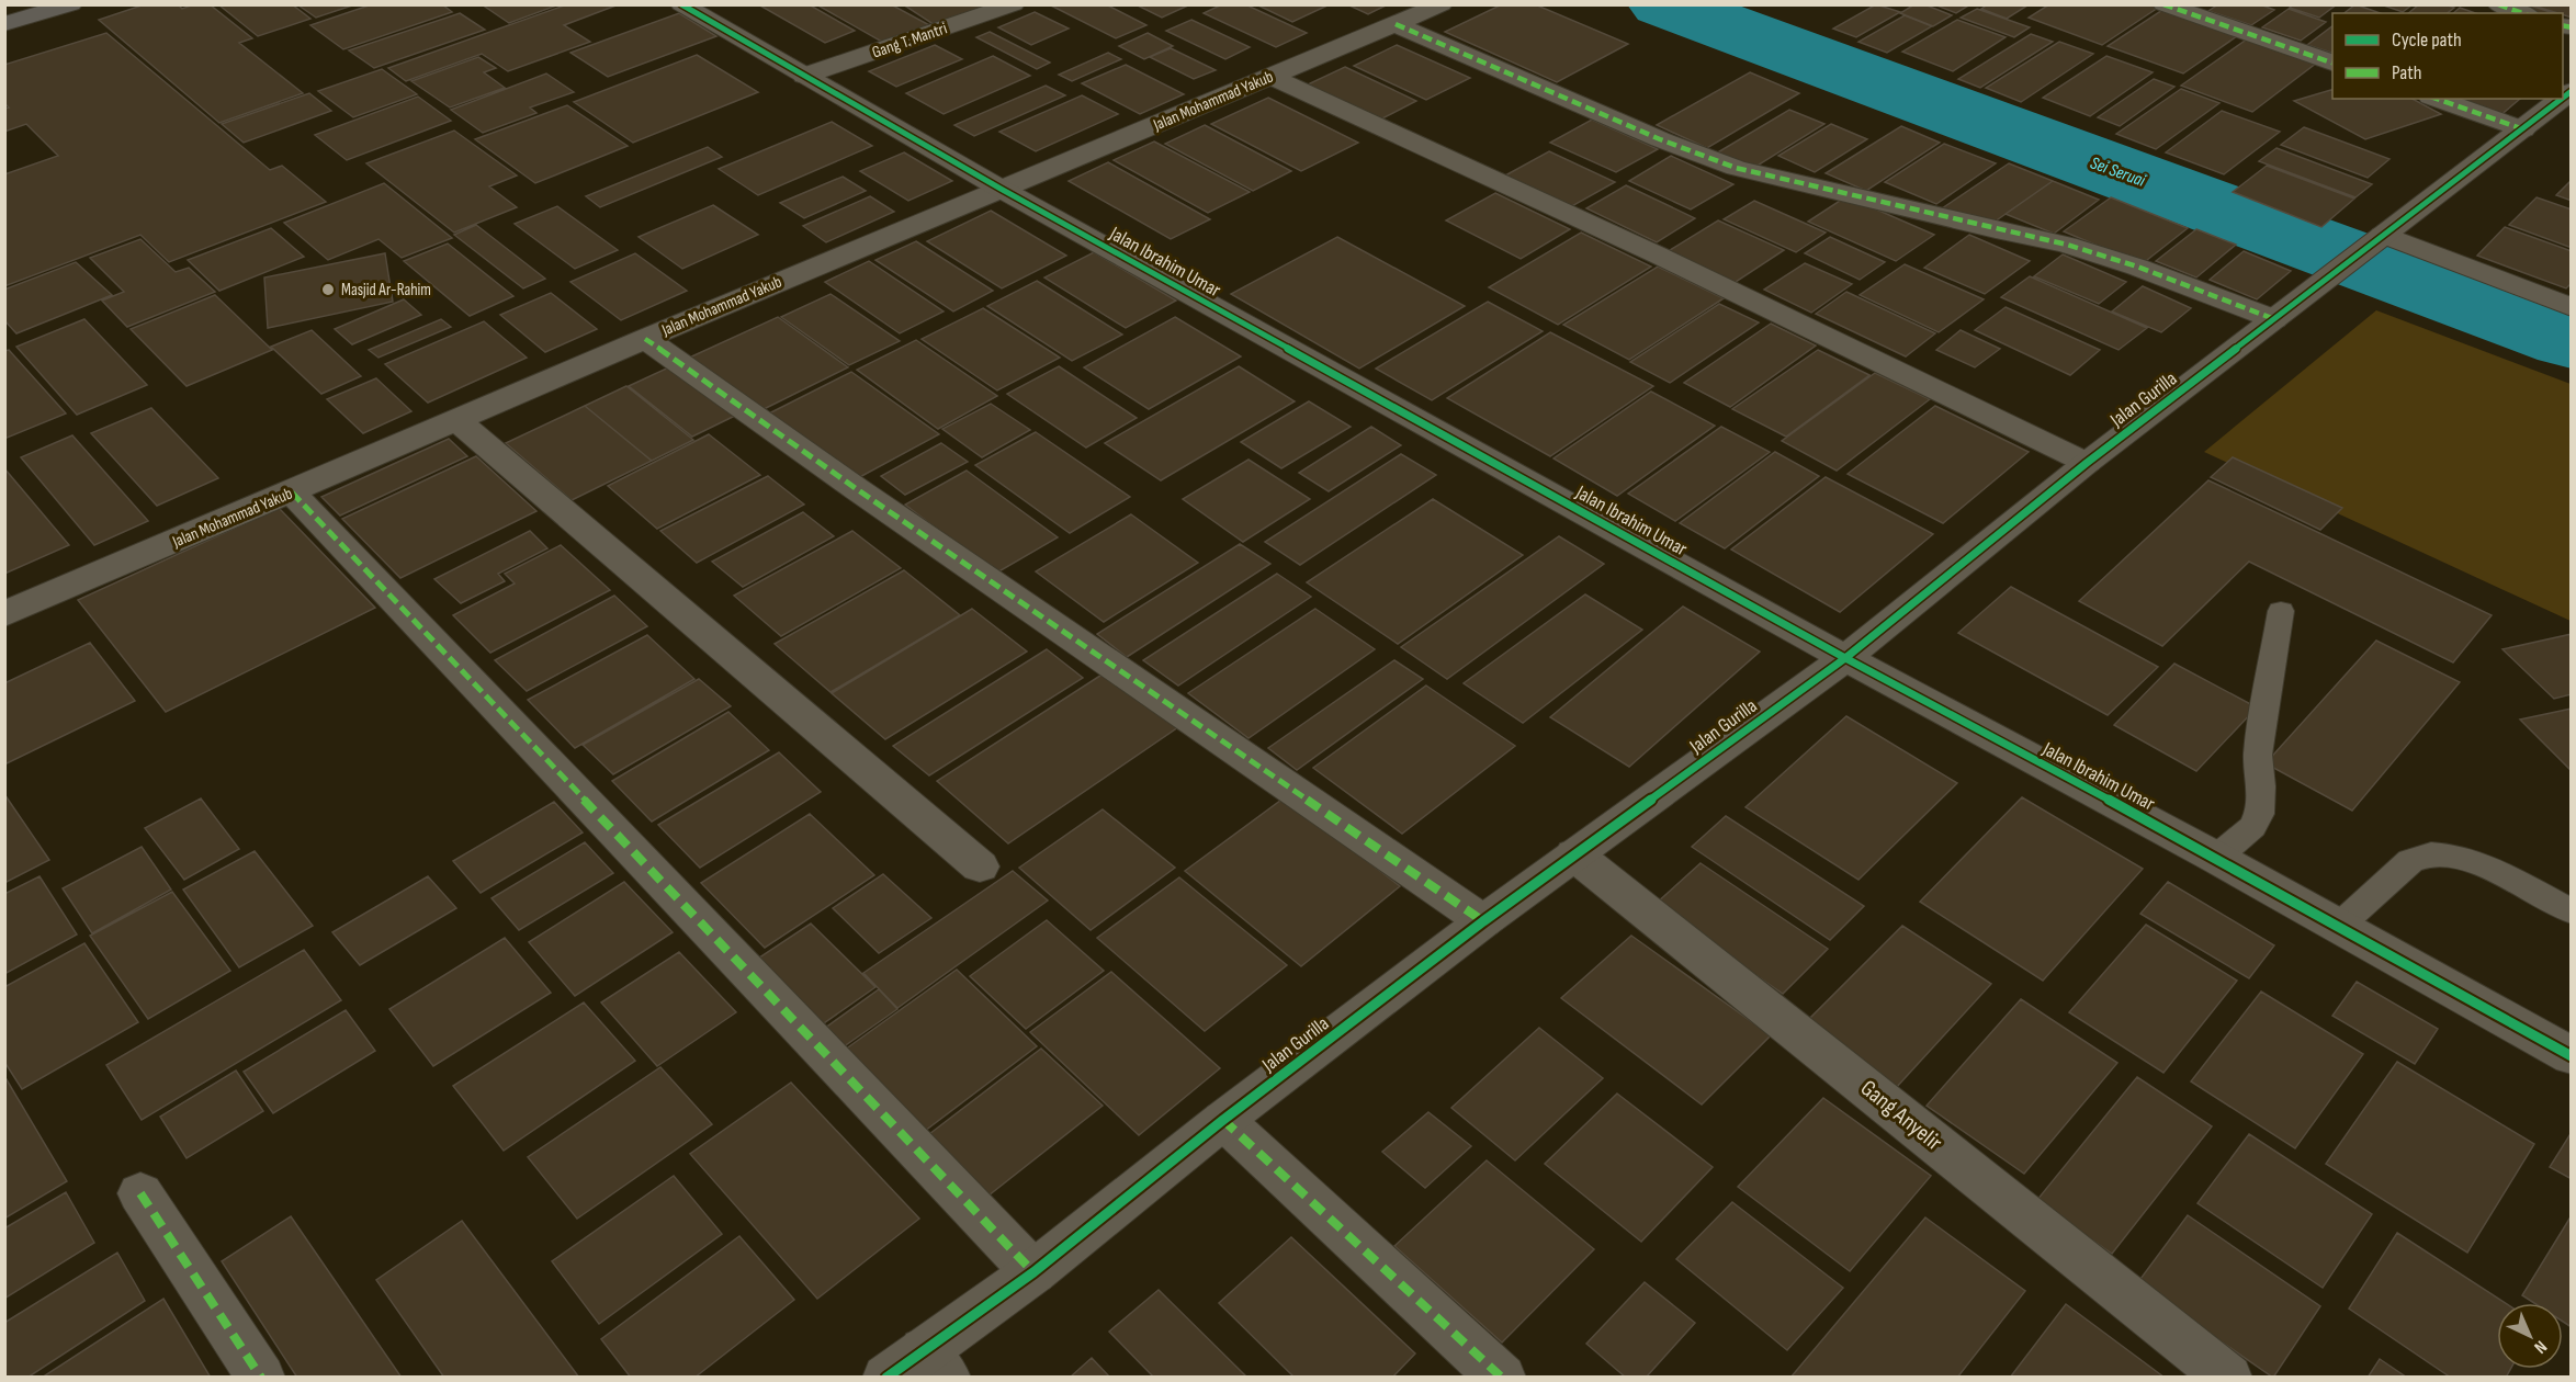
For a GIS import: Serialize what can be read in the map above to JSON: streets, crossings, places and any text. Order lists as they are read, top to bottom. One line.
{"streets":{"street":["Gang T. Mantri","Jalan Mohammad Yakub","Jalan Ibrahim Umar","Jalan Gurilla","Gang Anyelir"]},"crossings":[["Gang T. Mantri","Jalan Ibrahim Umar"],["Jalan Mohammad Yakub","Jalan Ibrahim Umar"],["Jalan Ibrahim Umar","Jalan Gurilla"],["Jalan Gurilla","Gang Anyelir"]],"water":["Sei Seruai"],"places":["Masjid Ar-Rahim"],"legend":["Cycle path","Path"],"north":"bottom right"}
